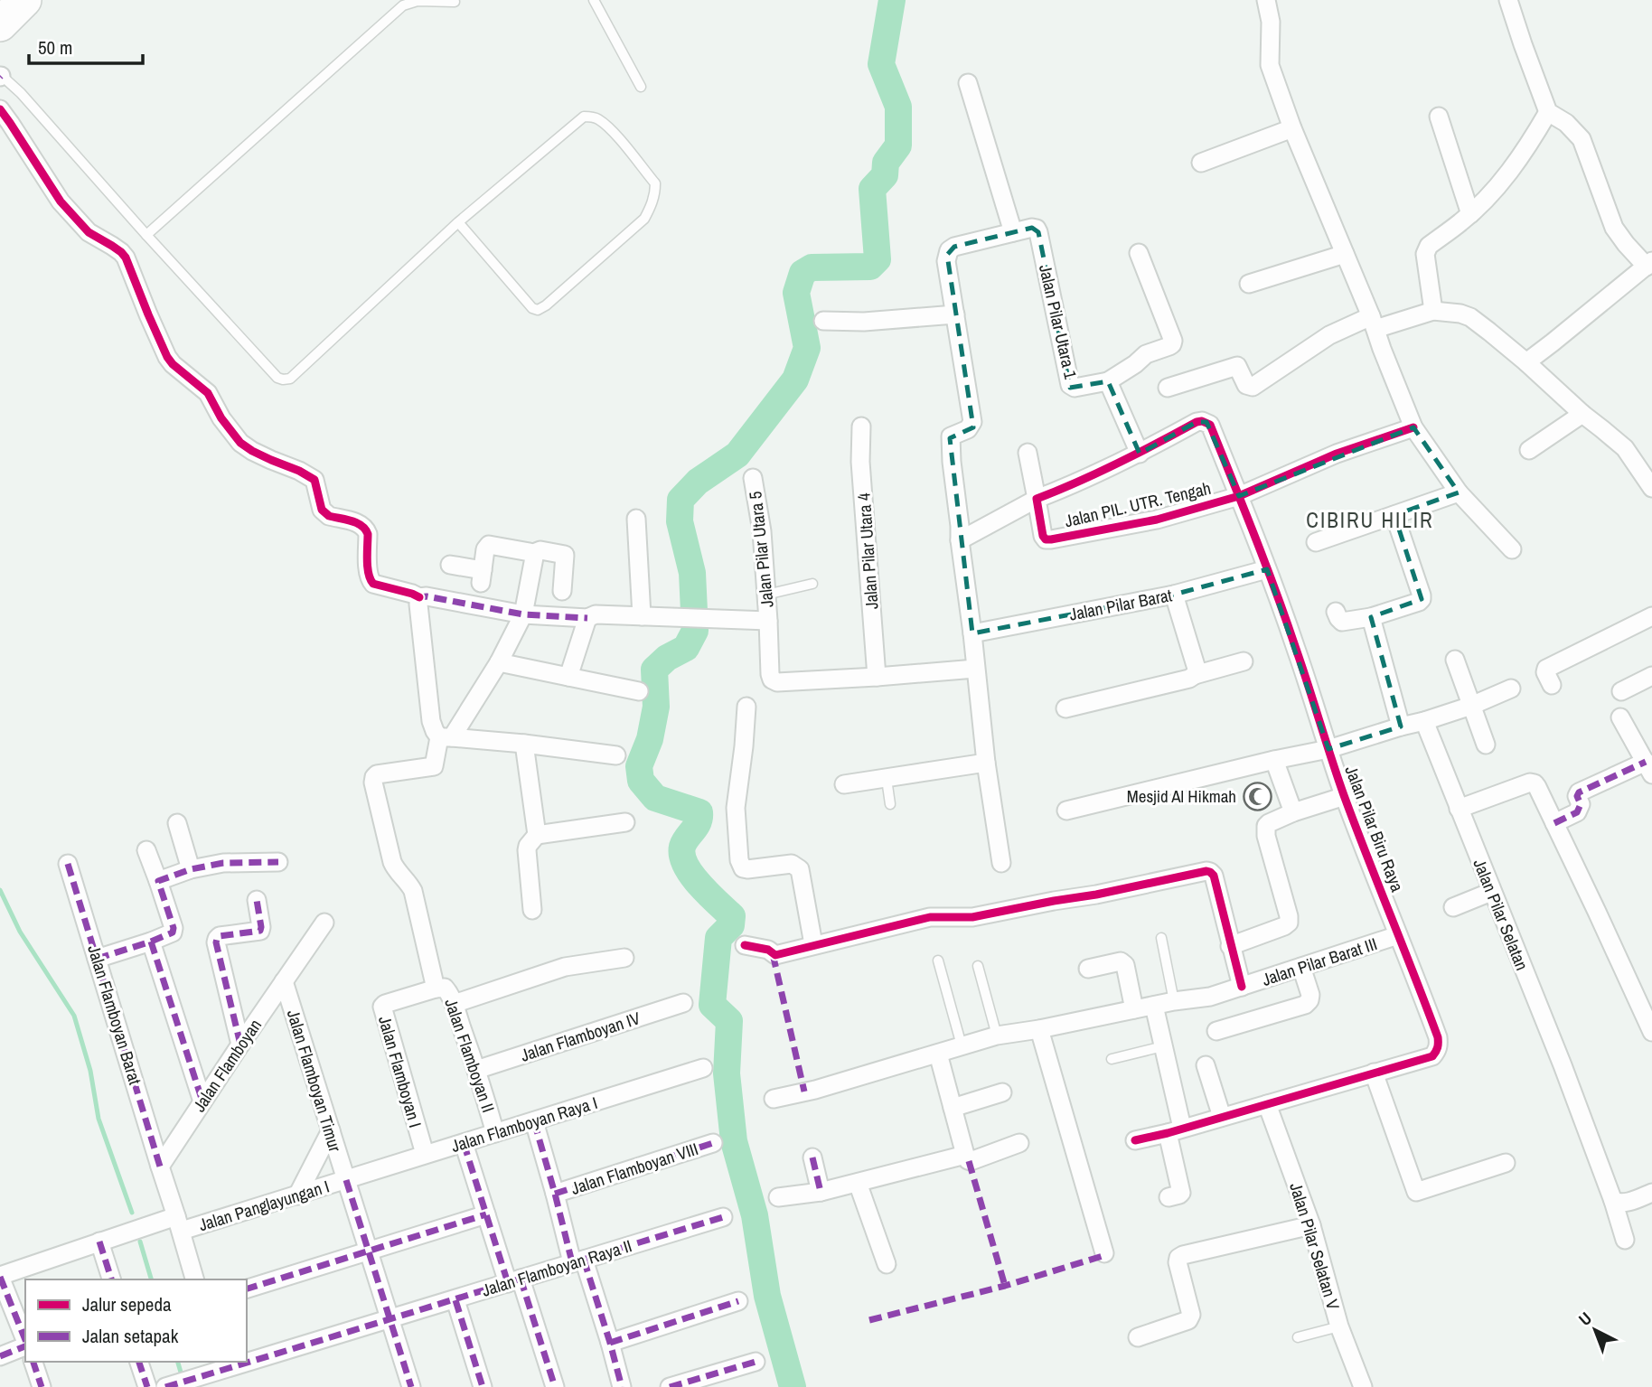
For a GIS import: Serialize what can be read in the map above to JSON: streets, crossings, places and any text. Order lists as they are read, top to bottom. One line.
{"streets":{"street":["Jalan Pilar Utara 1","Jalan PIL. UTR. Tengah","Jalan Pilar Utara 5","Jalan Pilar Utara 4","Jalan Pilar Barat","Jalan Pilar Biru Raya","Jalan Pilar Selatan","Jalan Pilar Barat III","Jalan Flamboyan Barat","Jalan Flamboyan IV","Jalan Flamboyan II","Jalan Flamboyan","Jalan Flamboyan I","Jalan Flamboyan Timur","Jalan Flamboyan Raya I","Jalan Flamboyan VIII","Jalan Panglayungan I","Jalan Pilar Selatan V","Jalan Flamboyan Raya II"]},"crossings":[["Jalan PIL. UTR. Tengah","Jalan Pilar Biru Raya"],["Jalan Pilar Utara 5","Jalan Pilar Utara 4"],["Jalan Pilar Barat","Jalan Pilar Biru Raya"],["Jalan Pilar Biru Raya","Jalan Pilar Barat III"],["Jalan Pilar Biru Raya","Jalan Pilar Selatan V"],["Jalan Flamboyan Barat","Jalan Flamboyan"],["Jalan Flamboyan IV","Jalan Flamboyan II"],["Jalan Flamboyan II","Jalan Flamboyan I"],["Jalan Flamboyan II","Jalan Flamboyan Raya I"],["Jalan Flamboyan","Jalan Flamboyan Timur"],["Jalan Flamboyan I","Jalan Flamboyan Raya I"],["Jalan Flamboyan Timur","Jalan Flamboyan Raya I"],["Jalan Flamboyan Timur","Jalan Panglayungan I"],["Jalan Flamboyan Timur","Jalan Flamboyan Raya II"],["Jalan Flamboyan Raya I","Jalan Panglayungan I"]],"districts":["CIBIRU HILIR"],"places":{"mosque":["Mesjid Al Hikmah"]},"legend":["Jalur sepeda","Jalan setapak"],"scale_bar":"50 m","north":"top left"}
